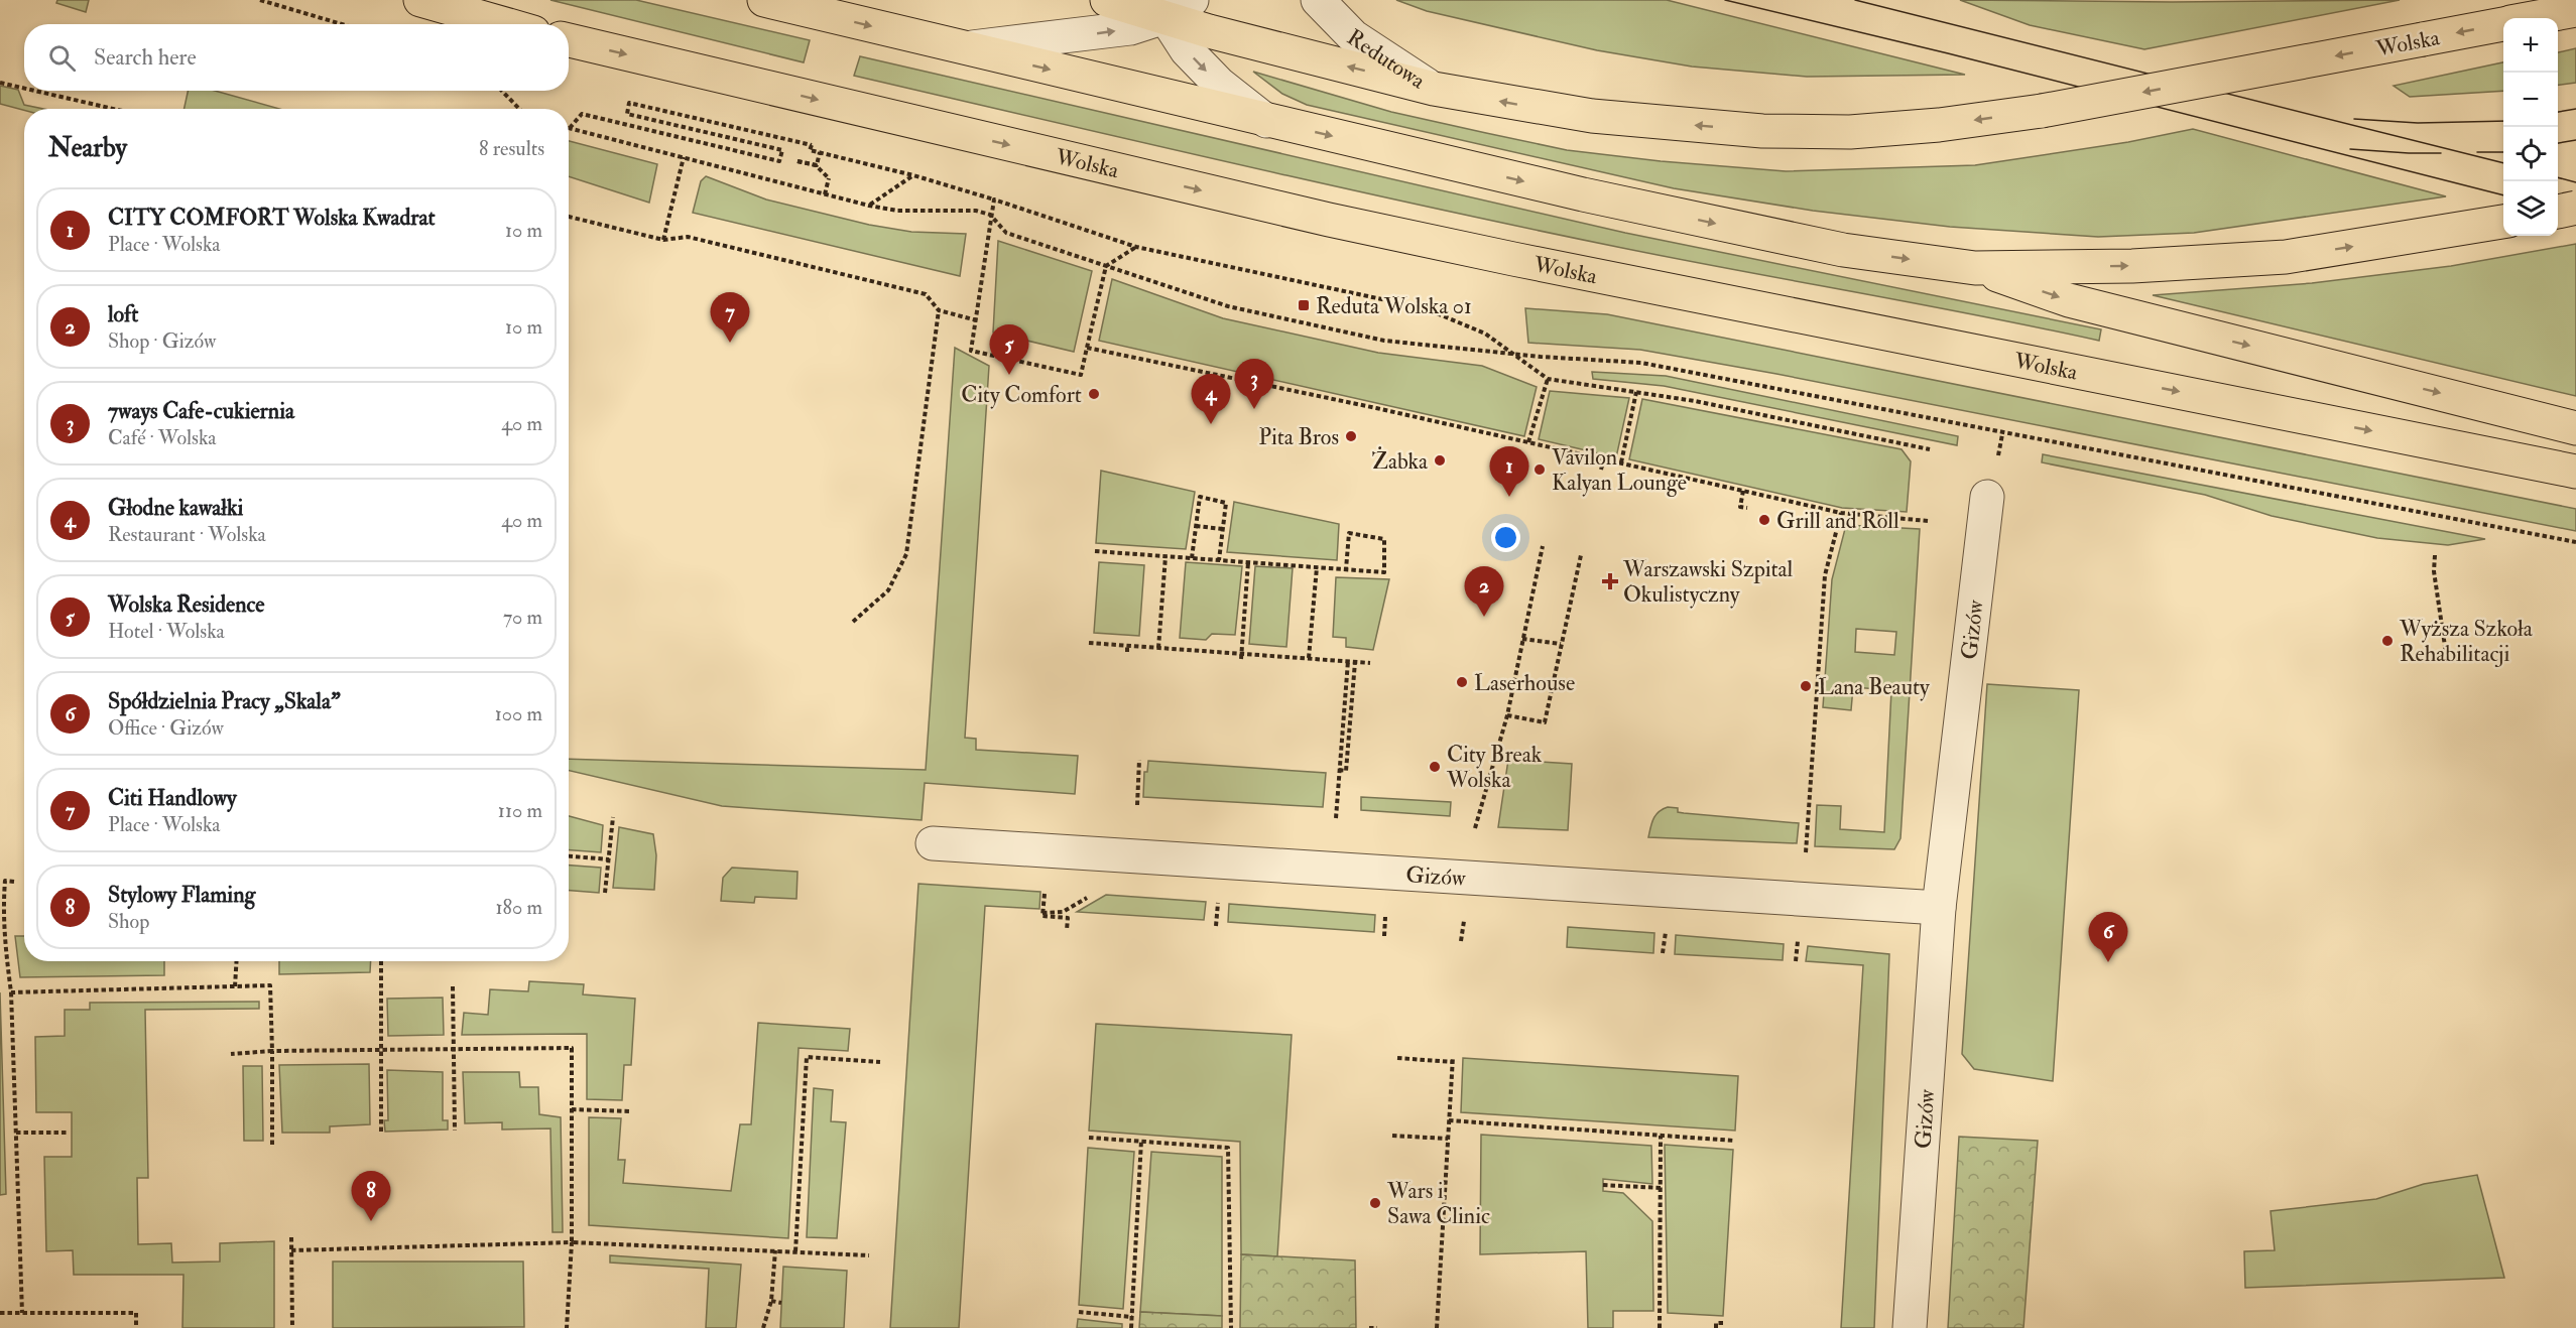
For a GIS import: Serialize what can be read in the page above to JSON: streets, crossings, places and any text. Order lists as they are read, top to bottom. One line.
{"streets":{"main road":["Wolska"],"street":["Redutowa","Gizów"]},"crossings":[["Wolska","Redutowa"]],"places":{"transit":["Reduta Wolska 01"],"other":["City Comfort","Pita Bros","Żabka","Vavilon Kalyan Lounge","Grill and Roll","Wyższa Szkoła Rehabilitacji","Laserhouse","Lana Beauty","City Break Wolska","Wars i Sawa Clinic"],"health":["Warszawski Szpital Okulistyczny"]},"page":{"map_buttons":["+","−"],"search":"Search here","heading":["Nearby","8 results"],"list":[{"mark":"1","name":"CITY COMFORT Wolska Kwadrat","note":"Place · Wolska","value":"10 m"},{"mark":"2","name":"loft","note":"Shop · Gizów","value":"10 m"},{"mark":"3","name":"7ways Cafe-cukiernia","note":"Café · Wolska","value":"40 m"},{"mark":"4","name":"Głodne kawałki","note":"Restaurant · Wolska","value":"40 m"},{"mark":"5","name":"Wolska Residence","note":"Hotel · Wolska","value":"70 m"},{"mark":"6","name":"Spółdzielnia Pracy „Skala”","note":"Office · Gizów","value":"100 m"},{"mark":"7","name":"Citi Handlowy","note":"Place · Wolska","value":"110 m"},{"mark":"8","name":"Stylowy Flaming","note":"Shop","value":"180 m"}],"pins":["7","5","3","4","1","2","6","8"]}}
